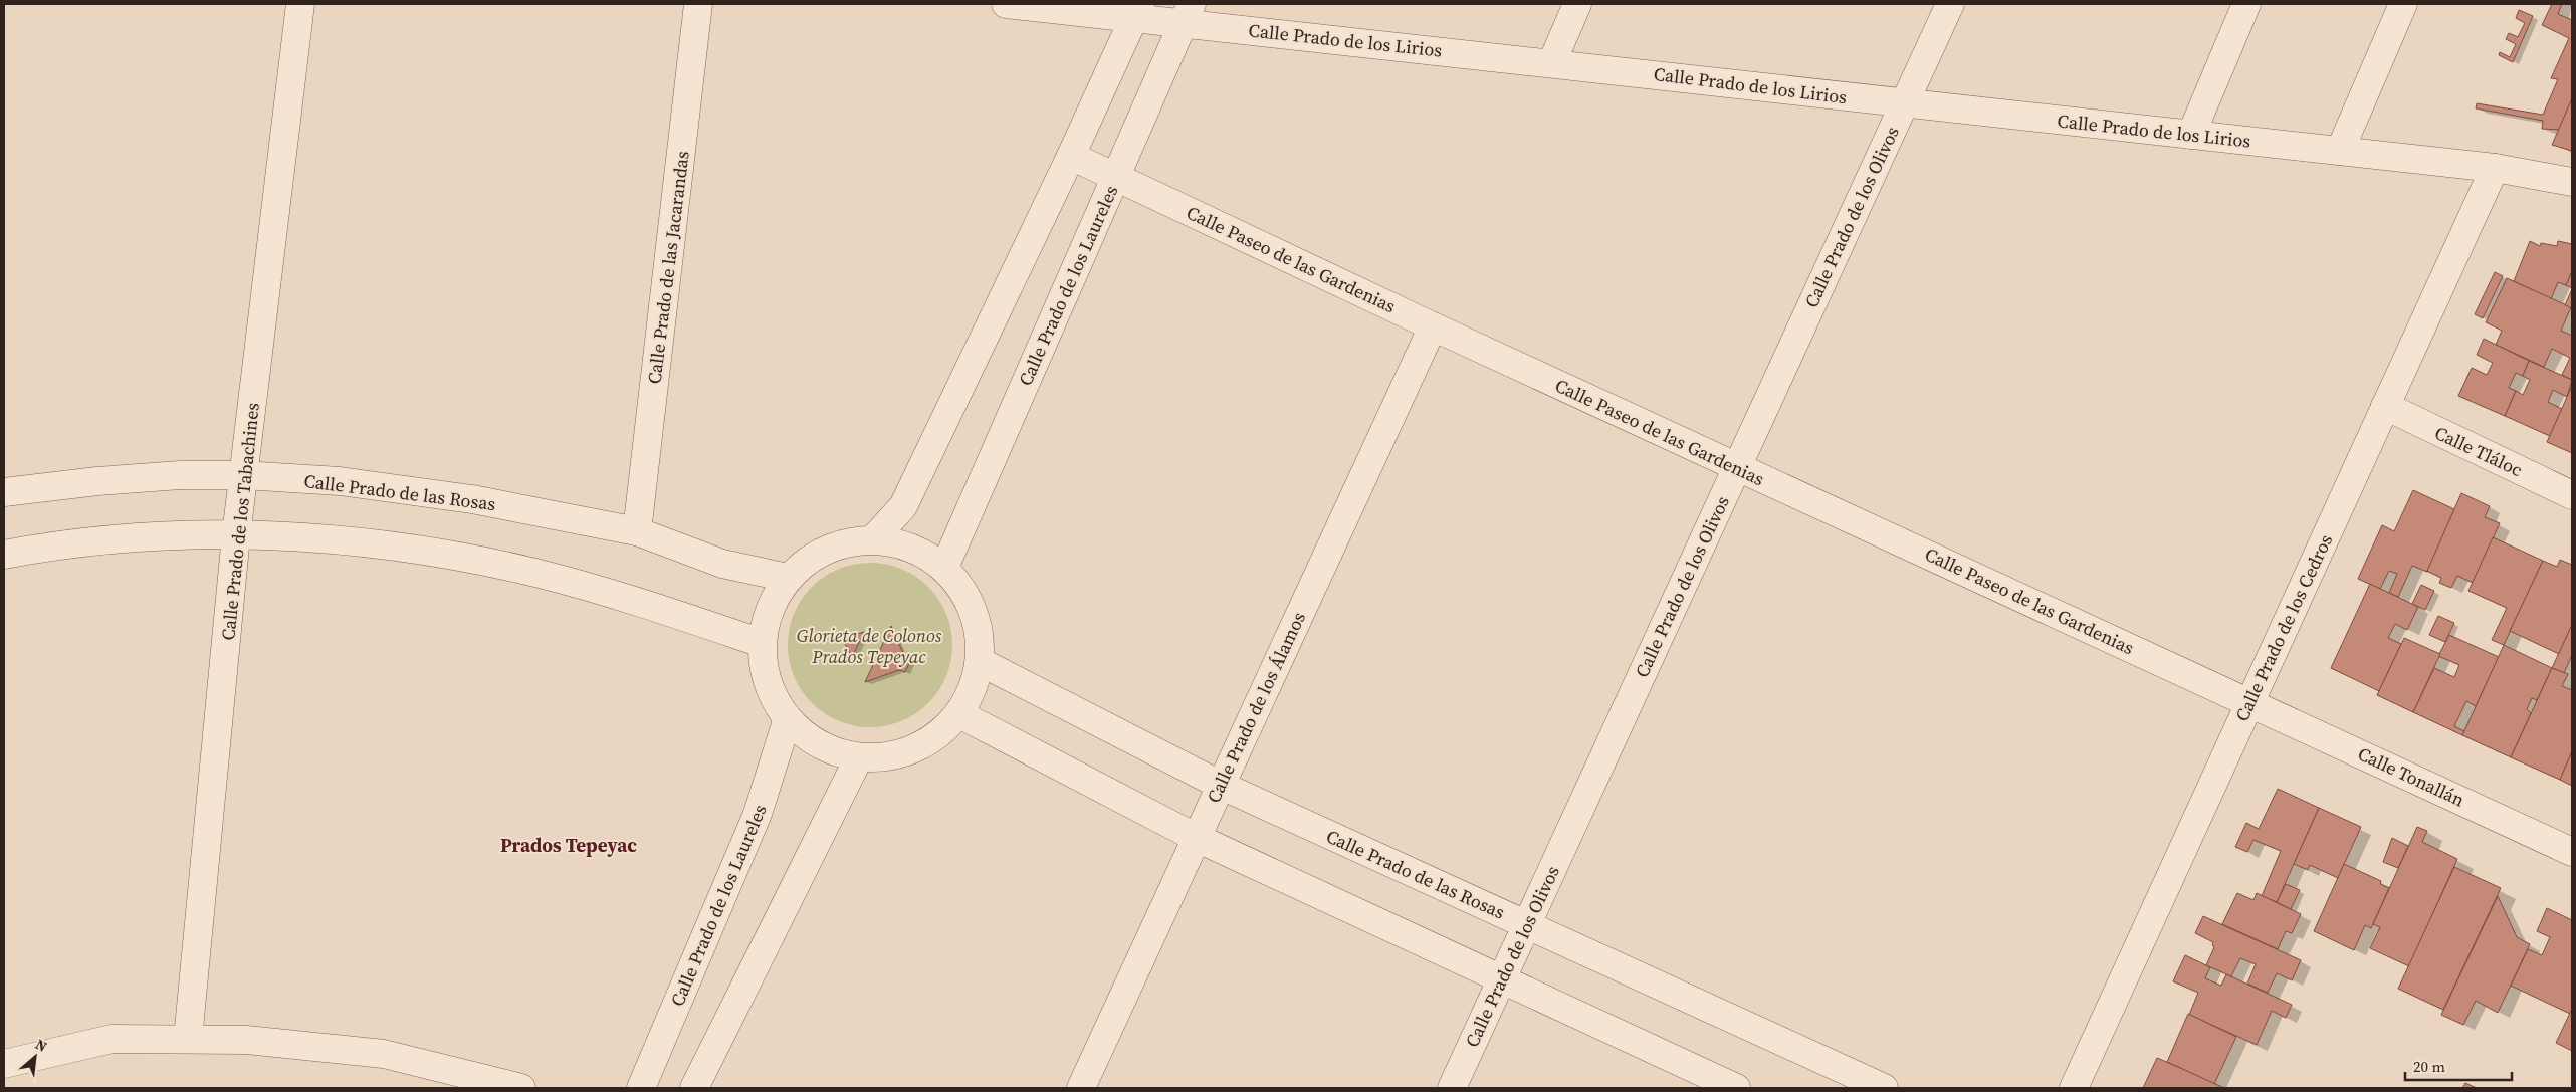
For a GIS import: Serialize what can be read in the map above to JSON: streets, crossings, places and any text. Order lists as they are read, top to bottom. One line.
{"streets":{"street":["Calle Prado de los Lirios","Calle Prado de los Olivos","Calle Paseo de las Gardenias","Calle Prado de las Jacarandas","Calle Prado de los Laureles","Calle Tláloc","Calle Prado de las Rosas","Calle Prado de los Tabachines","Calle Prado de los Cedros","Calle Prado de los Álamos","Calle Tonallán"]},"crossings":[["Calle Prado de los Lirios","Calle Prado de los Olivos"],["Calle Prado de los Lirios","Calle Prado de los Laureles"],["Calle Prado de los Lirios","Calle Prado de los Cedros"],["Calle Prado de los Olivos","Calle Paseo de las Gardenias"],["Calle Prado de los Olivos","Calle Prado de las Rosas"],["Calle Paseo de las Gardenias","Calle Prado de los Laureles"],["Calle Paseo de las Gardenias","Calle Prado de los Cedros"],["Calle Paseo de las Gardenias","Calle Prado de los Álamos"],["Calle Paseo de las Gardenias","Calle Tonallán"],["Calle Prado de las Jacarandas","Calle Prado de las Rosas"],["Calle Tláloc","Calle Prado de los Cedros"],["Calle Prado de las Rosas","Calle Prado de los Tabachines"],["Calle Prado de las Rosas","Calle Prado de los Álamos"],["Calle Prado de los Cedros","Calle Tonallán"]],"districts":["Prados Tepeyac"],"parks":["Glorieta de Colonos Prados Tepeyac"],"scale_bar":"20 m","north":"top right"}
